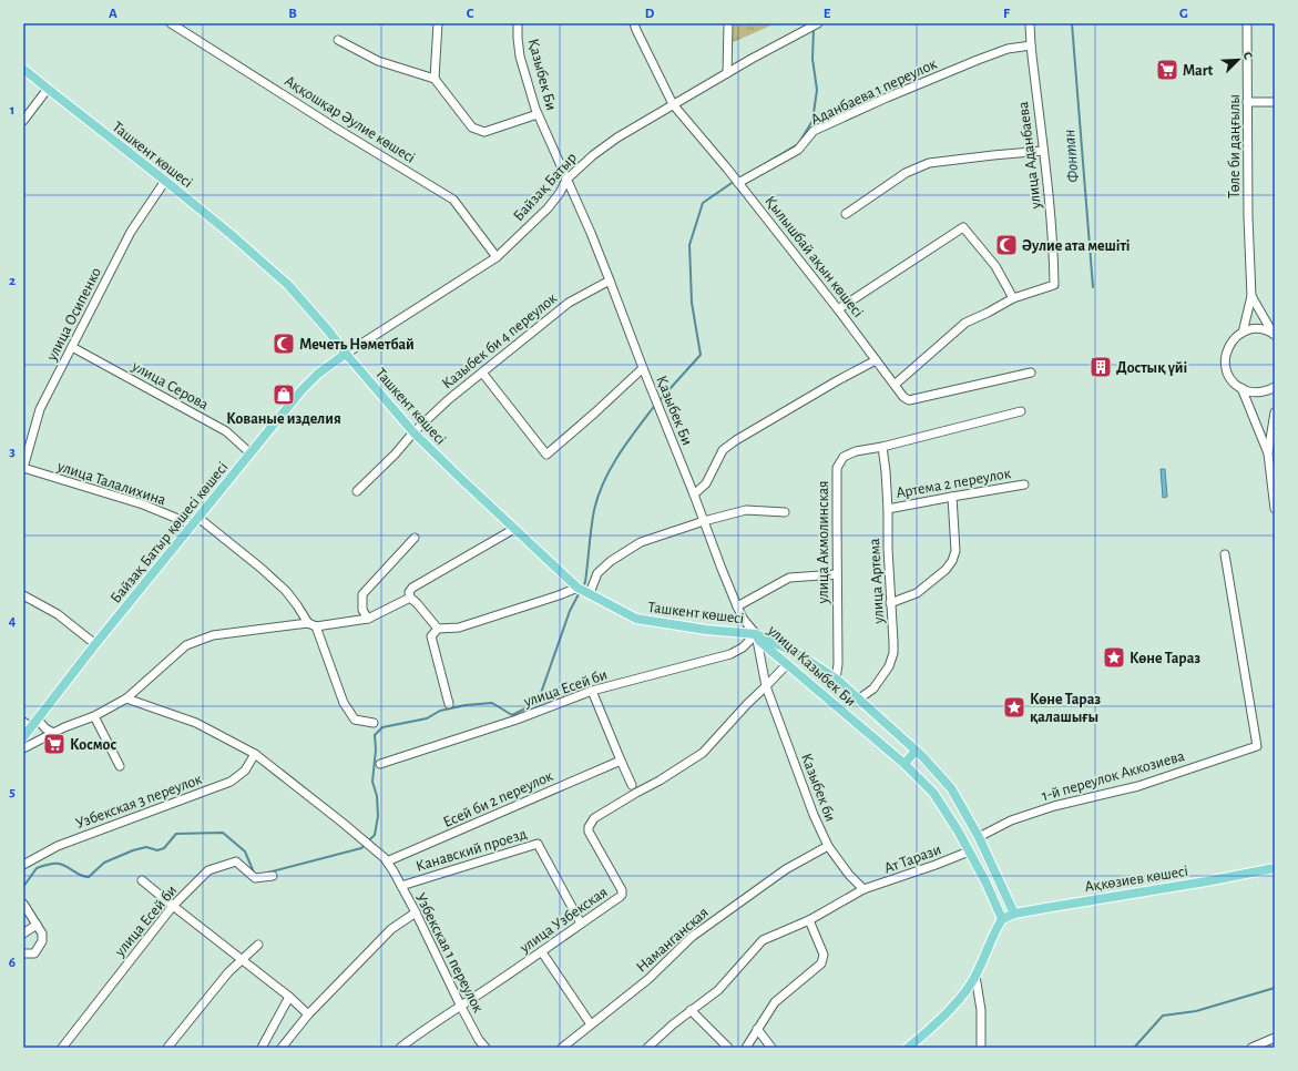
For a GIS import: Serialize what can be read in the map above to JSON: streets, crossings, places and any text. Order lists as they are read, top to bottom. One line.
{"streets":{"main road":["Ташкент көшесі","Байзақ Батыр қөшесі көшесі","улица Казыбек Би","Ақкөзиев көшесі"],"street":["Қазыбек Би","Аданбаева 1 переулок","Аққошқар Әулие көшесі","Төле би даңғылы","улица Аданбаева","Байзақ Батыр","Қылышбай ақын көшесі","улица Осипенко","Казыбек би 4 переулок","улица Серова","улица Талалихина","Артема 2 переулок","улица Акмолинская","улица Артема","улица Есей би","1-й переулок Аккозиева","Казыбек би","Есей би 2 переулок","Узбекская 3 переулок","Канавский проезд","Ат Тарази","улица Узбекская","Наманганская","Узбекская 1 переулок"]},"crossings":[["Қазыбек Би","Ташкент көшесі"],["Қазыбек Би","Байзақ Батыр"],["Қазыбек Би","Казыбек би 4 переулок"],["Қазыбек Би","улица Казыбек Би"],["Қазыбек Би","улица Есей би"],["Қазыбек Би","Казыбек би"],["Аданбаева 1 переулок","улица Аданбаева"],["Аданбаева 1 переулок","Қылышбай ақын көшесі"],["Аққошқар Әулие көшесі","Байзақ Батыр"],["Ташкент көшесі","Байзақ Батыр"],["Ташкент көшесі","улица Осипенко"],["Ташкент көшесі","Казыбек би 4 переулок"],["Ташкент көшесі","Байзақ Батыр қөшесі көшесі"],["Ташкент көшесі","улица Казыбек Би"],["Ташкент көшесі","улица Есей би"],["Ташкент көшесі","Казыбек би"],["Байзақ Батыр","Қылышбай ақын көшесі"],["Байзақ Батыр","Байзақ Батыр қөшесі көшесі"],["улица Осипенко","улица Серова"],["улица Осипенко","улица Талалихина"],["улица Серова","Байзақ Батыр қөшесі көшесі"],["улица Талалихина","Байзақ Батыр қөшесі көшесі"],["Артема 2 переулок","улица Артема"],["улица Акмолинская","улица Артема"],["улица Акмолинская","улица Казыбек Би"],["улица Артема","улица Казыбек Би"],["улица Казыбек Би","улица Есей би"],["улица Казыбек Би","1-й переулок Аккозиева"],["улица Казыбек Би","Казыбек би"],["улица Казыбек Би","Ат Тарази"],["улица Казыбек Би","Ақкөзиев көшесі"],["улица Есей би","Казыбек би"],["Казыбек би","Ат Тарази"],["Казыбек би","улица Узбекская"],["Казыбек би","Наманганская"],["Есей би 2 переулок","Узбекская 1 переулок"],["Узбекская 3 переулок","Узбекская 1 переулок"],["Канавский проезд","улица Узбекская"],["Канавский проезд","Узбекская 1 переулок"],["улица Узбекская","Узбекская 1 переулок"]],"water":["Фонтан"],"places":{"supermarket":["Mart","Космос"],"mosque":["Әулие ата мешіті","Мечеть Нәметбай"],"building":["Достық үйі"],"shop":["Кованые изделия"],"place":["Көне Тараз","Көне Тараз қалашығы"]},"north":"top right","grid":{"columns":["A","B","C","D","E","F","G"],"rows":["1","2","3","4","5","6"]}}
